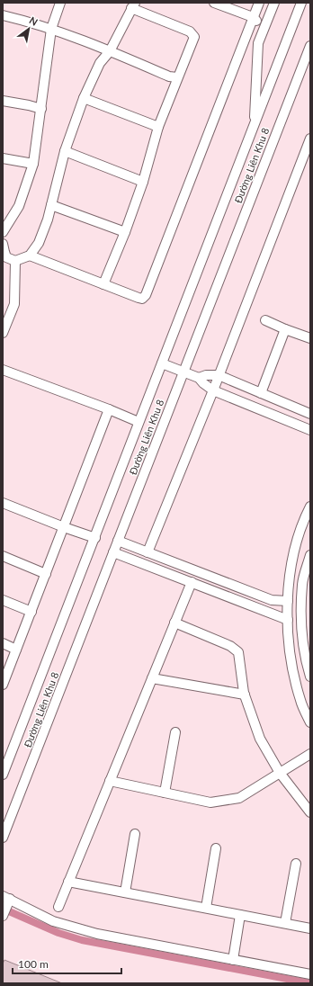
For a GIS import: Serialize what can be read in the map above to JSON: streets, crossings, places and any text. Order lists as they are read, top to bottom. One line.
{"streets":{"street":["Đường Liên Khu 8"]},"scale_bar":"100 m","north":"top right"}
